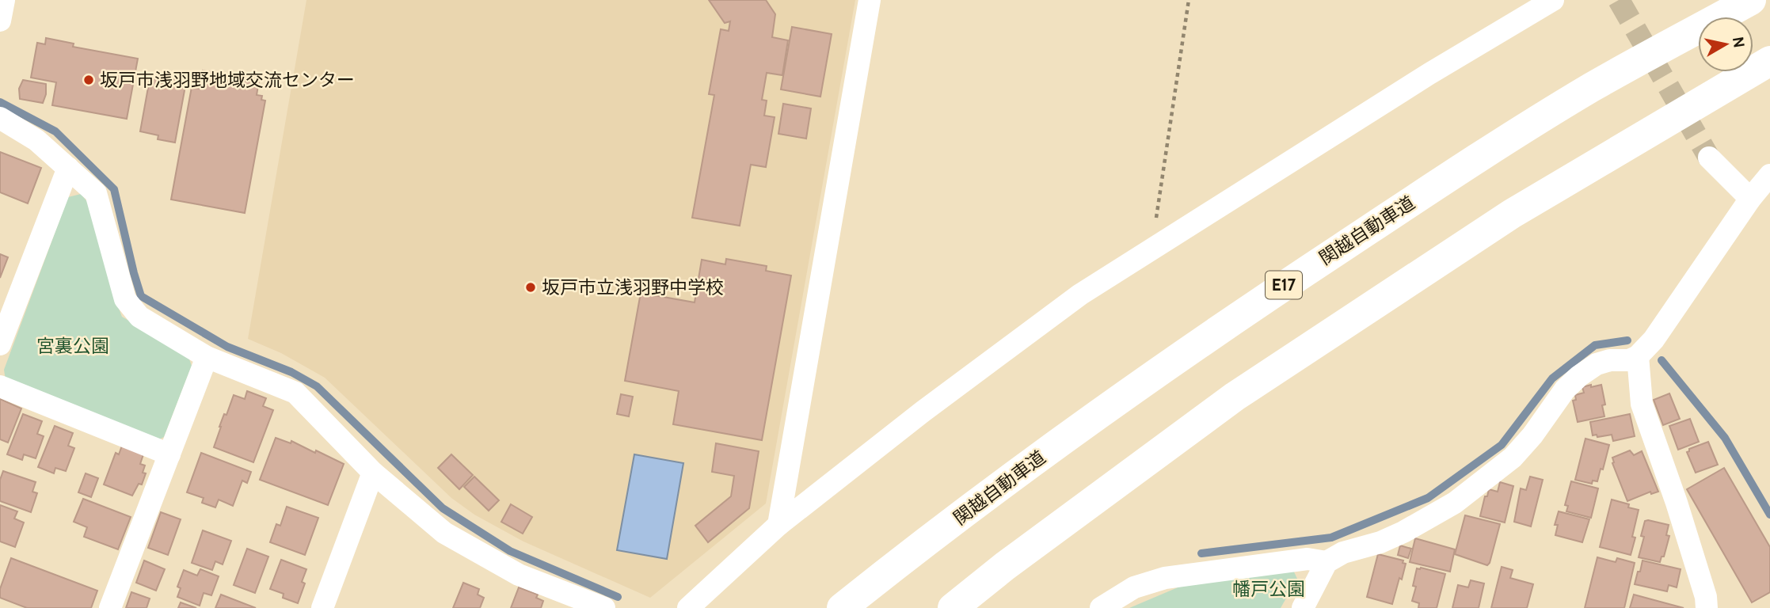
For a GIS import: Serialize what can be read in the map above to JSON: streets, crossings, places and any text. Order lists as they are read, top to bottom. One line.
{"streets":{"highway":["関越自動車道","E17"]},"parks":["宮裏公園","幡戸公園"],"places":["坂戸市浅羽野地域交流センター","坂戸市立浅羽野中学校"],"north":"right"}
